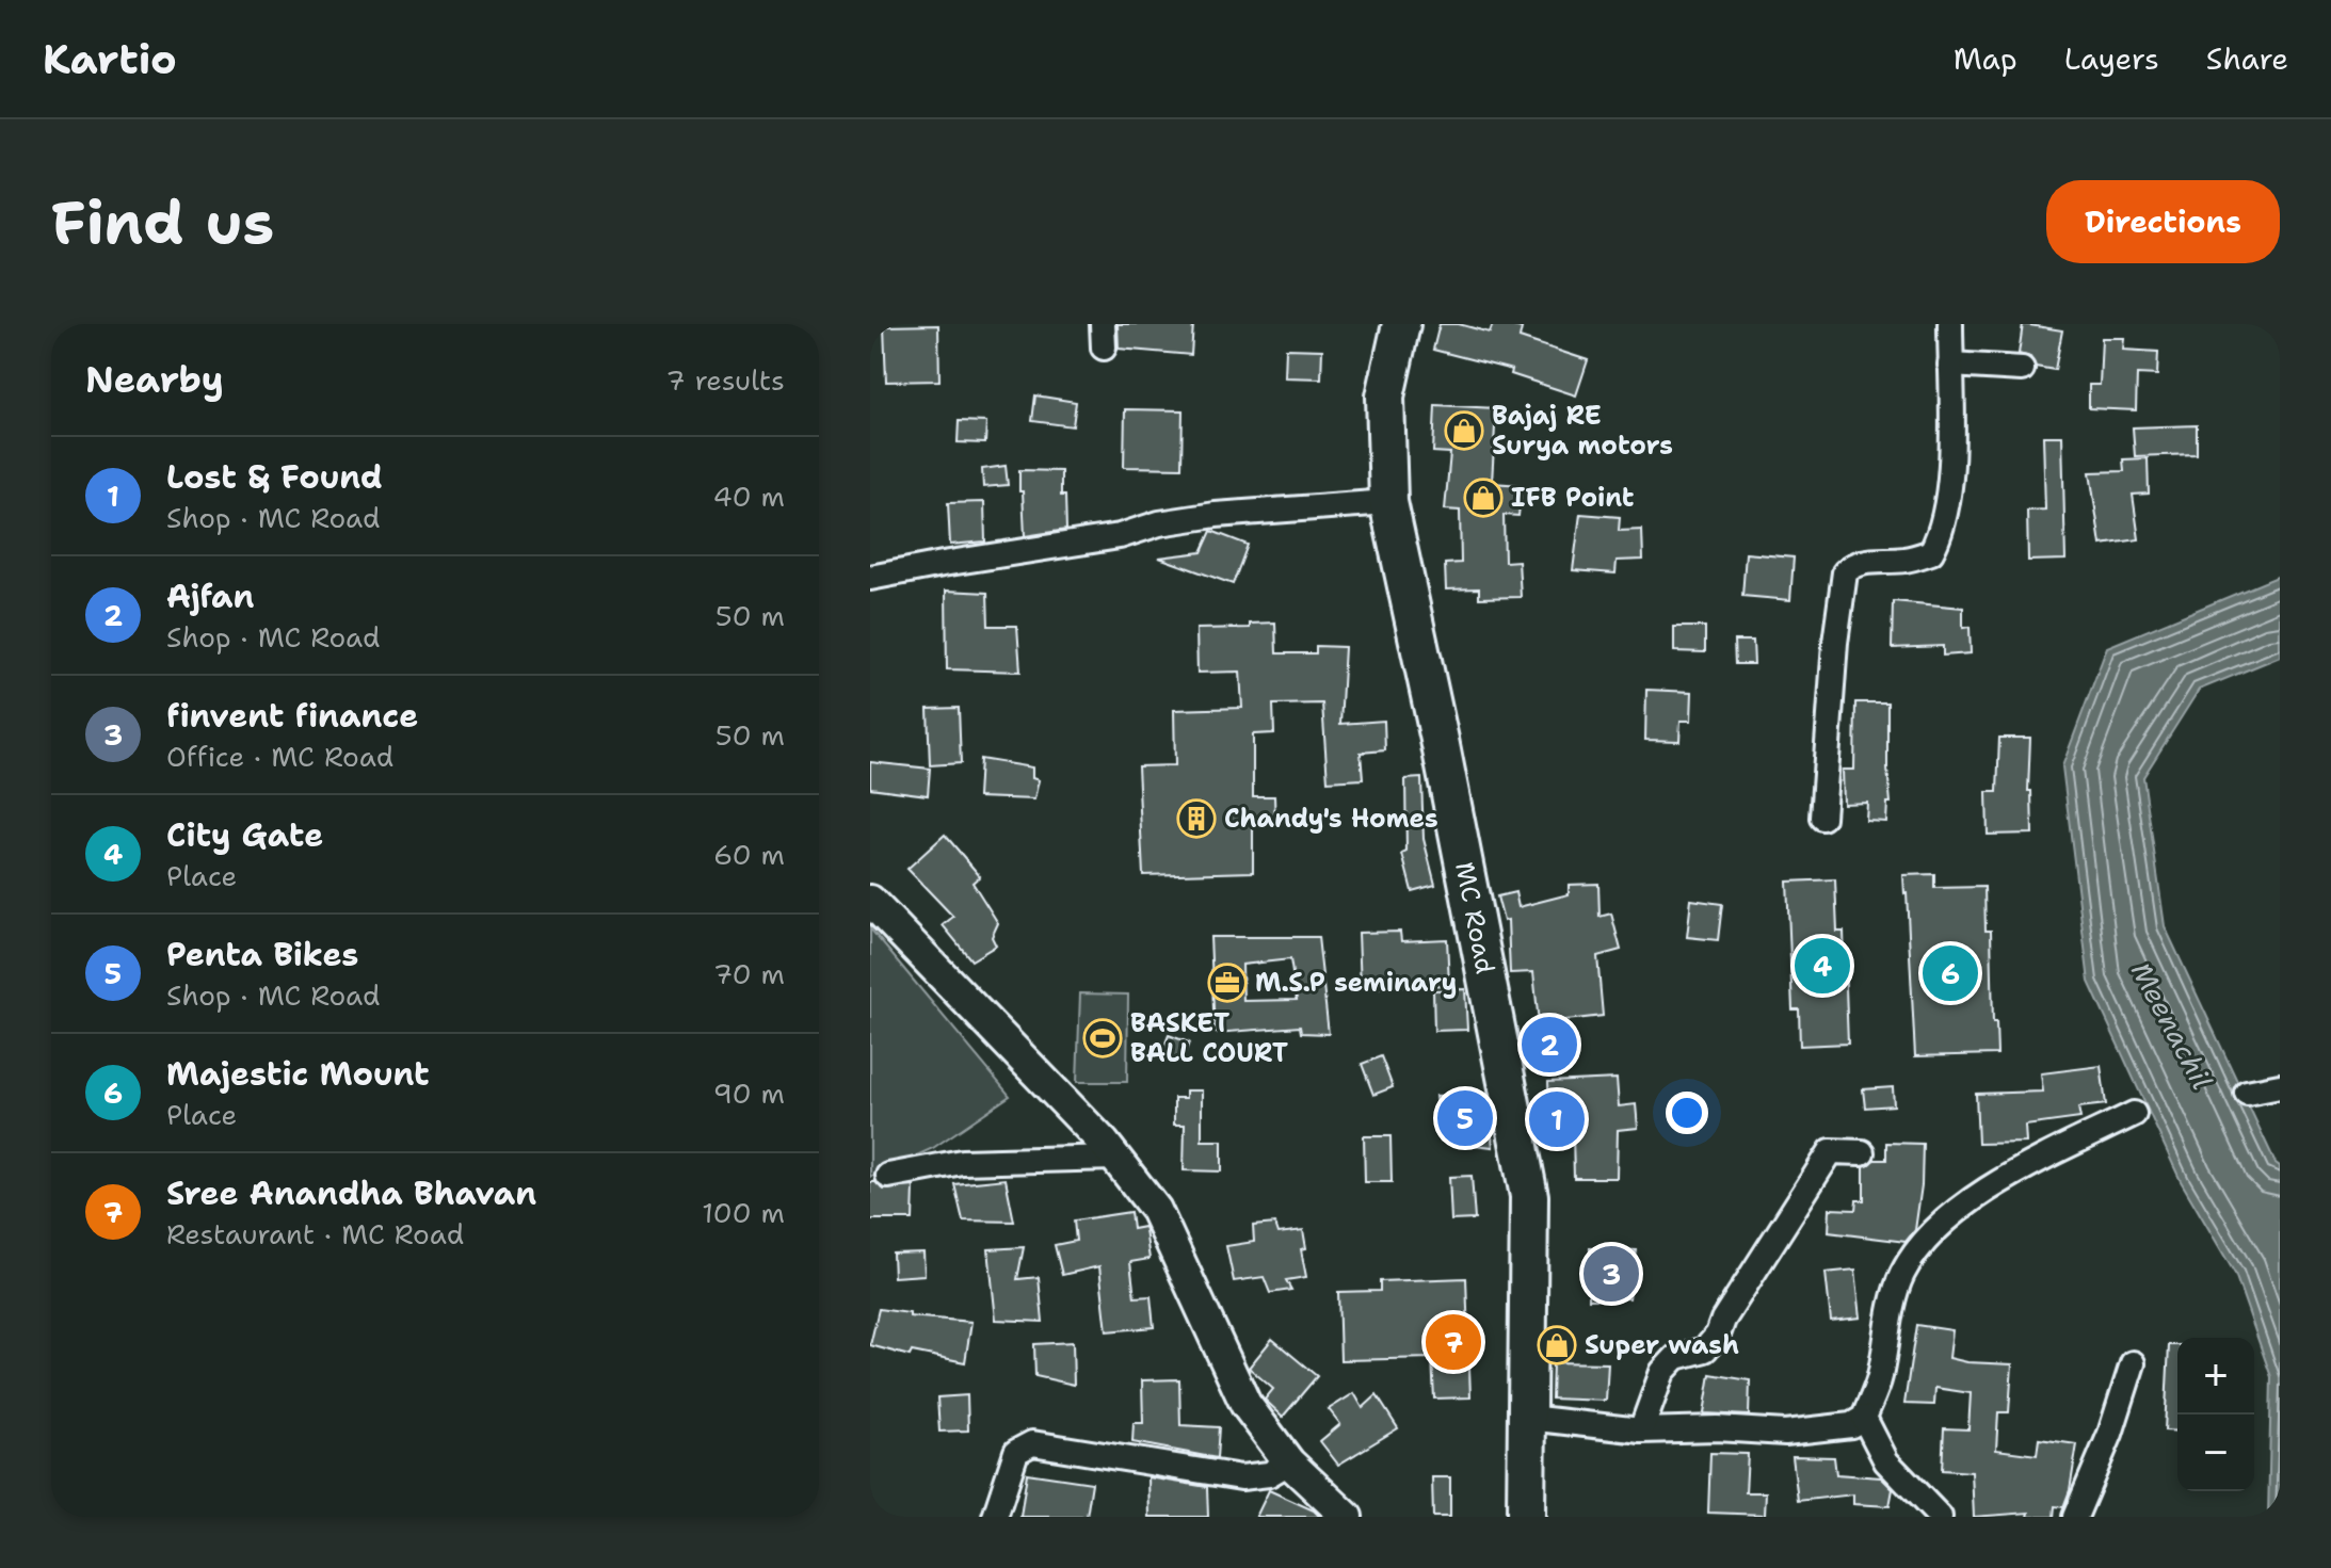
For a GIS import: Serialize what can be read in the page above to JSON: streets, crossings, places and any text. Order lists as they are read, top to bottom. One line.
{"streets":{"main road":["MC Road"]},"water":["Meenachil"],"places":{"shop":["Bajaj RE Surya motors","IFB Point","Super wash"],"building":["Chandy's Homes"],"office":["M.S.P seminary"],"sports":["BASKET BALL COURT"]},"page":{"header":"Kartio","nav":["Map","Layers","Share"],"buttons":"Directions","title":"Find us","heading":["Nearby","7 results"],"list":[{"mark":"1","name":"Lost & Found","note":"Shop · MC Road","value":"40 m"},{"mark":"2","name":"Ajfan","note":"Shop · MC Road","value":"50 m"},{"mark":"3","name":"finvent finance","note":"Office · MC Road","value":"50 m"},{"mark":"4","name":"City Gate","note":"Place","value":"60 m"},{"mark":"5","name":"Penta Bikes","note":"Shop · MC Road","value":"70 m"},{"mark":"6","name":"Majestic Mount","note":"Place","value":"90 m"},{"mark":"7","name":"Sree Anandha Bhavan","note":"Restaurant · MC Road","value":"100 m"}],"pins":["4","6","2","5","1","3","7"],"map_buttons":["+","−"]}}
